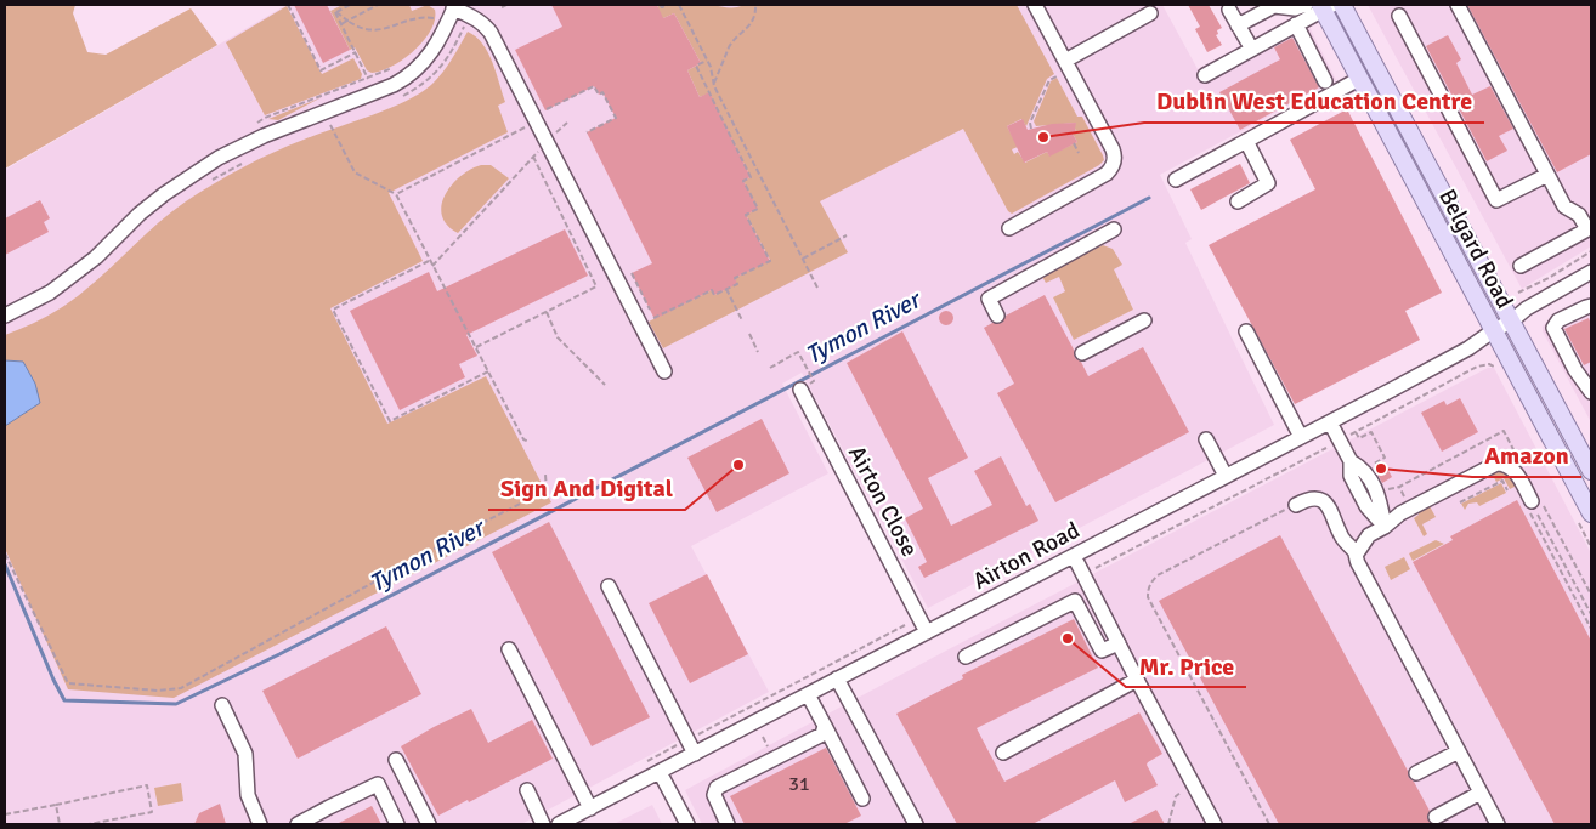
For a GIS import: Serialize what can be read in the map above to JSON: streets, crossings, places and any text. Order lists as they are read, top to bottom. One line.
{"streets":{"main road":["Belgard Road"],"street":["Airton Close","Airton Road"]},"crossings":[["Belgard Road","Airton Road"],["Airton Close","Airton Road"]],"water":["Tymon River"],"places":["Dublin West Education Centre","Sign And Digital","Amazon","Mr. Price"],"house_numbers":["31"]}
